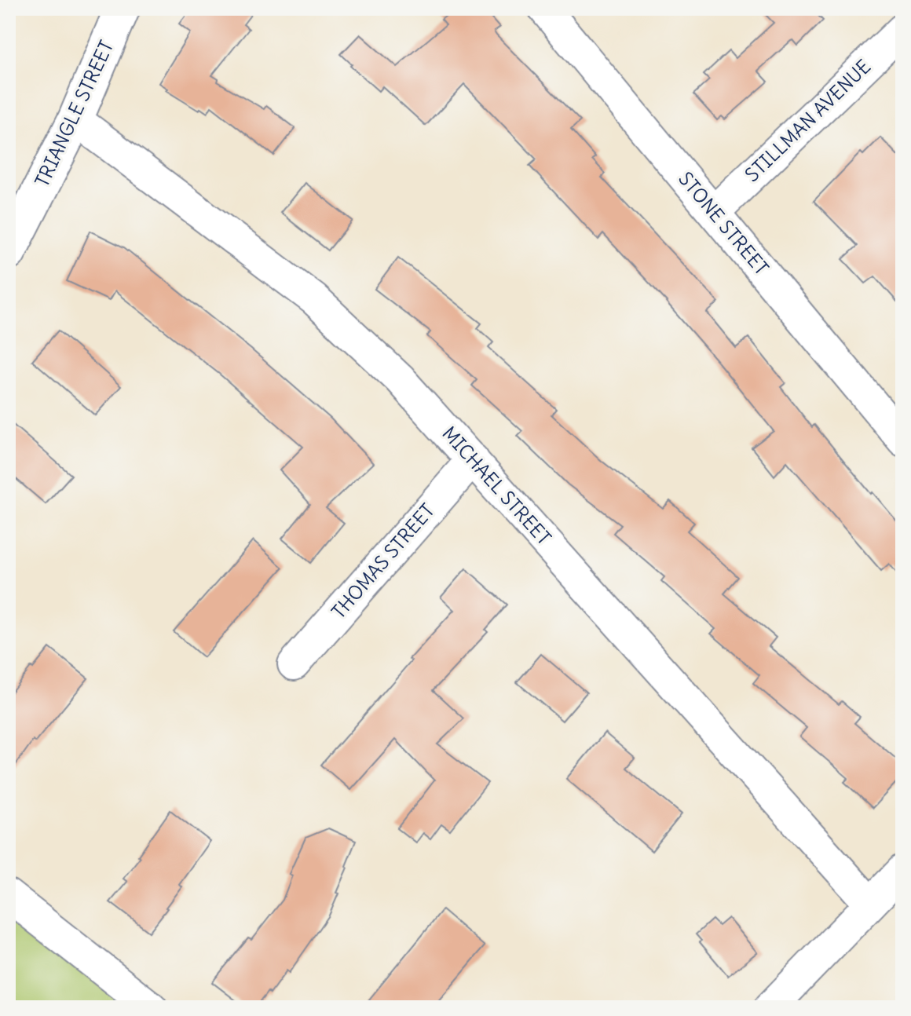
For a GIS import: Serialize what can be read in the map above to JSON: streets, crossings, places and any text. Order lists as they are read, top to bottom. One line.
{"streets":{"street":["TRIANGLE STREET","STILLMAN AVENUE","STONE STREET","MICHAEL STREET","THOMAS STREET"]},"crossings":[["TRIANGLE STREET","MICHAEL STREET"],["STILLMAN AVENUE","STONE STREET"],["MICHAEL STREET","THOMAS STREET"]]}
